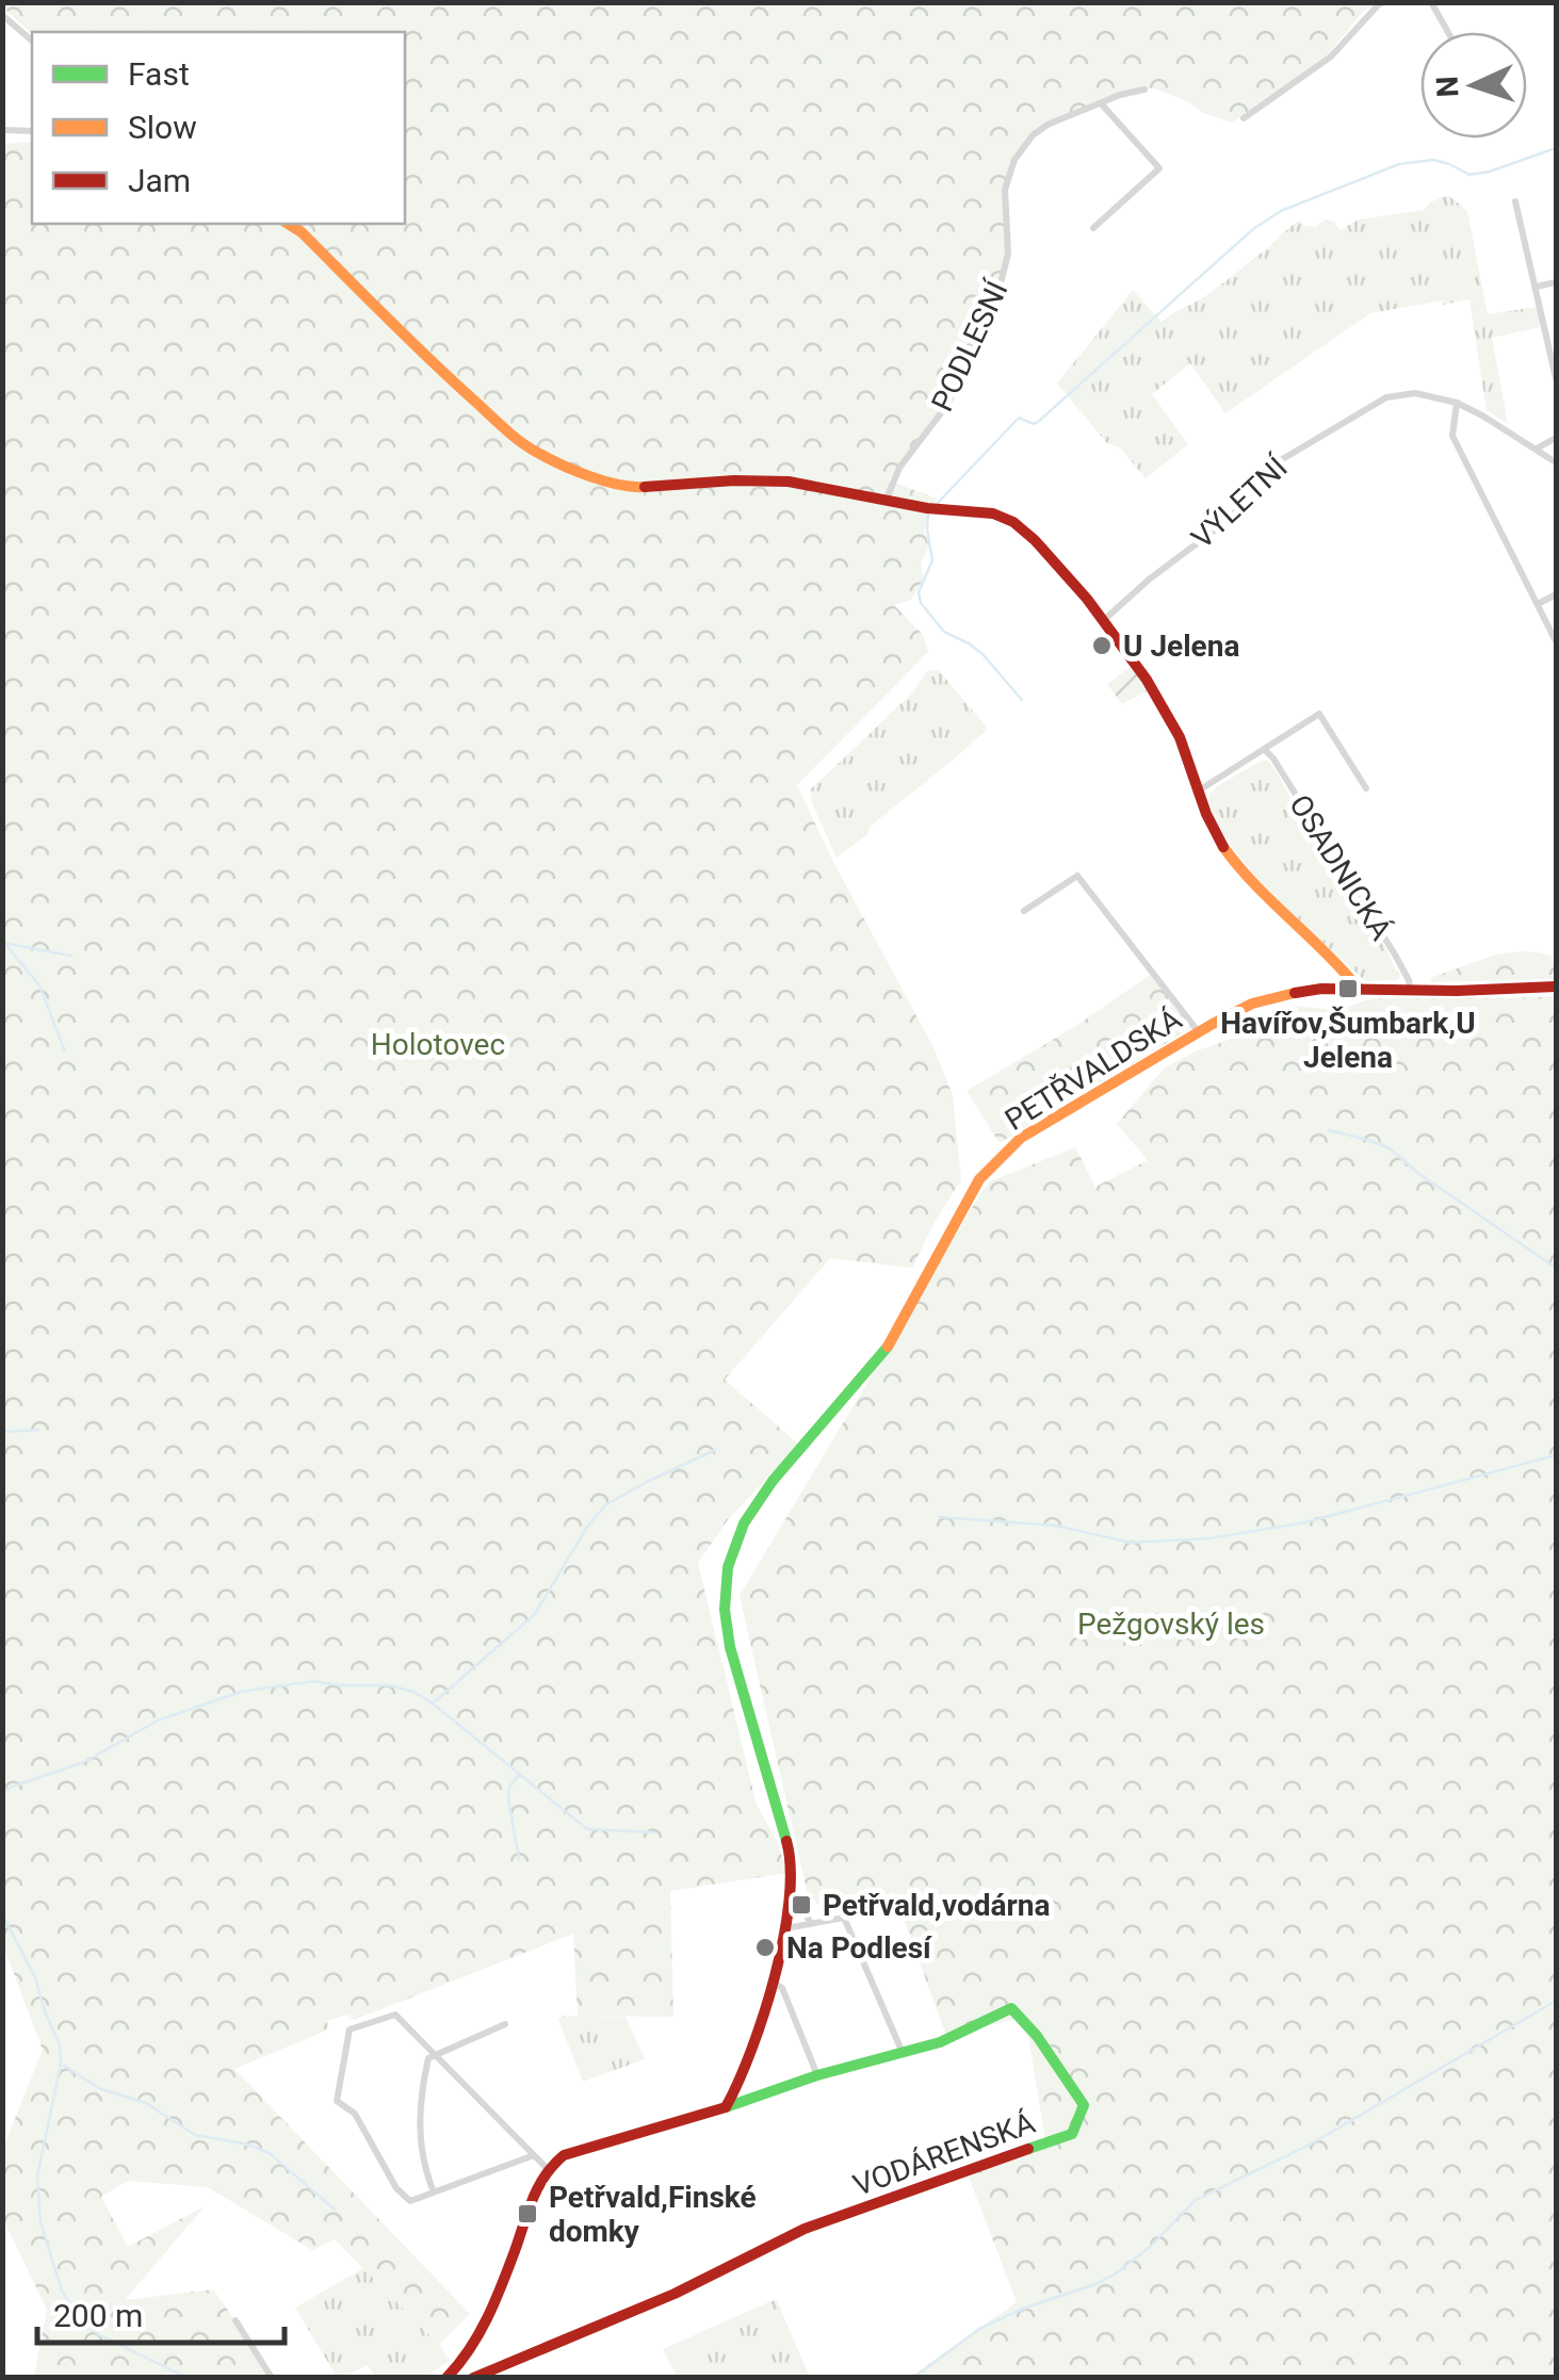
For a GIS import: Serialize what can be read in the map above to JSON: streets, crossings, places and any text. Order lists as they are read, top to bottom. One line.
{"streets":{"street":["PODLESNÍ","VÝLETNÍ","OSADNICKÁ","PETŘVALDSKÁ","VODÁRENSKÁ"]},"crossings":[["OSADNICKÁ","PETŘVALDSKÁ"],["PETŘVALDSKÁ","VODÁRENSKÁ"]],"parks":["Holotovec","Pežgovský les"],"places":{"other":["U Jelena","Na Podlesí"],"transit":["Havířov,Šumbark,U Jelena","Petřvald,vodárna","Petřvald,Finské domky"]},"legend":["Fast","Slow","Jam"],"scale_bar":"200 m","north":"left"}
